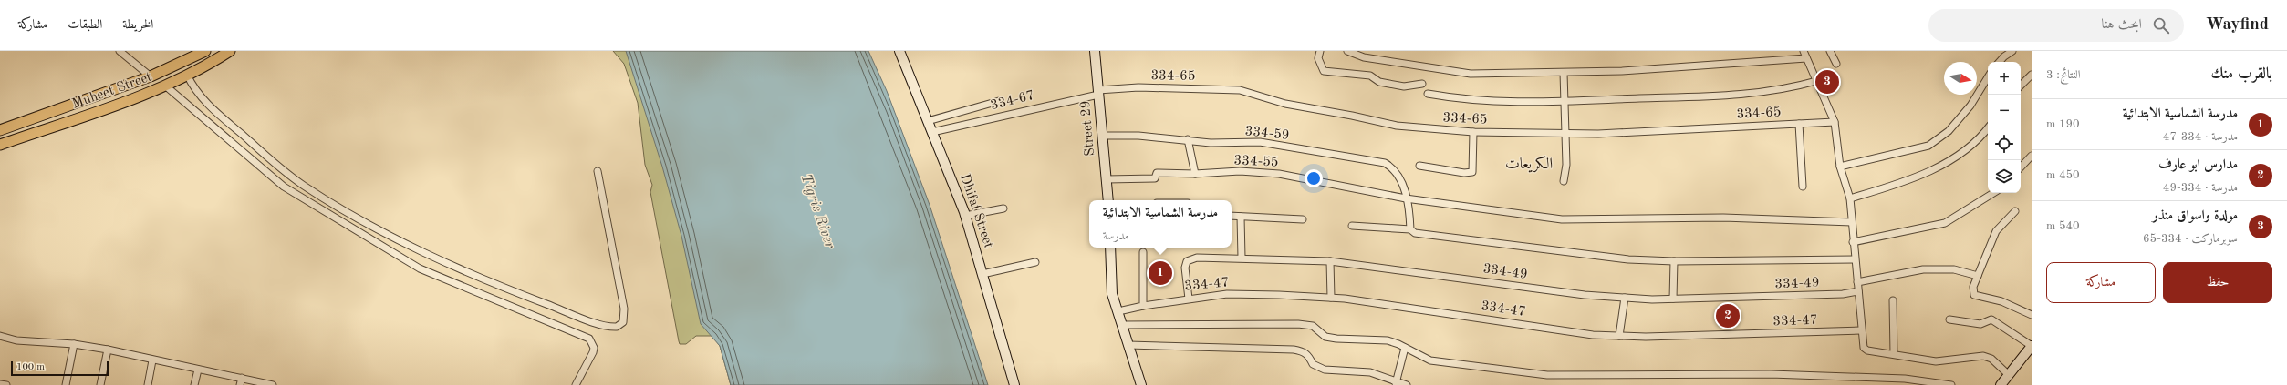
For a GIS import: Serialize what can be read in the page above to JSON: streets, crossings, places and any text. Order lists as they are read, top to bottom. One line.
{"streets":{"main road":["Muheet Street"],"street":["334-65","334-67","Street 29","334-59","334-55","Dhifaf Street","334-49","334-47"]},"crossings":[["334-65","334-67"],["334-65","Street 29"],["334-67","Street 29"],["334-67","Dhifaf Street"],["Street 29","334-59"],["Street 29","334-55"],["334-59","334-55"],["334-49","334-47"]],"districts":["الكريعات"],"water":["Tigris River"],"scale_bar":"100 m","north":"right","page":{"header":"Wayfind","search":"ابحث هنا","nav":["الخريطة","الطبقات","مشاركة"],"heading":["بالقرب منك","النتائج: 3"],"map_buttons":["+","−"],"pins":["3","1","2"],"list":[{"mark":"1","name":"مدرسة الشماسية الابتدائية","note":"مدرسة · 334-47","value":"190 m"},{"mark":"2","name":"مدارس ابو عارف","note":"مدرسة · 334-49","value":"450 m"},{"mark":"3","name":"مولدة واسواق منذر","note":"سوبرماركت · 334-65","value":"540 m"}],"popup":["مدرسة الشماسية الابتدائية","مدرسة"],"buttons":["حفظ","مشاركة"],"scale":"100 m"}}
